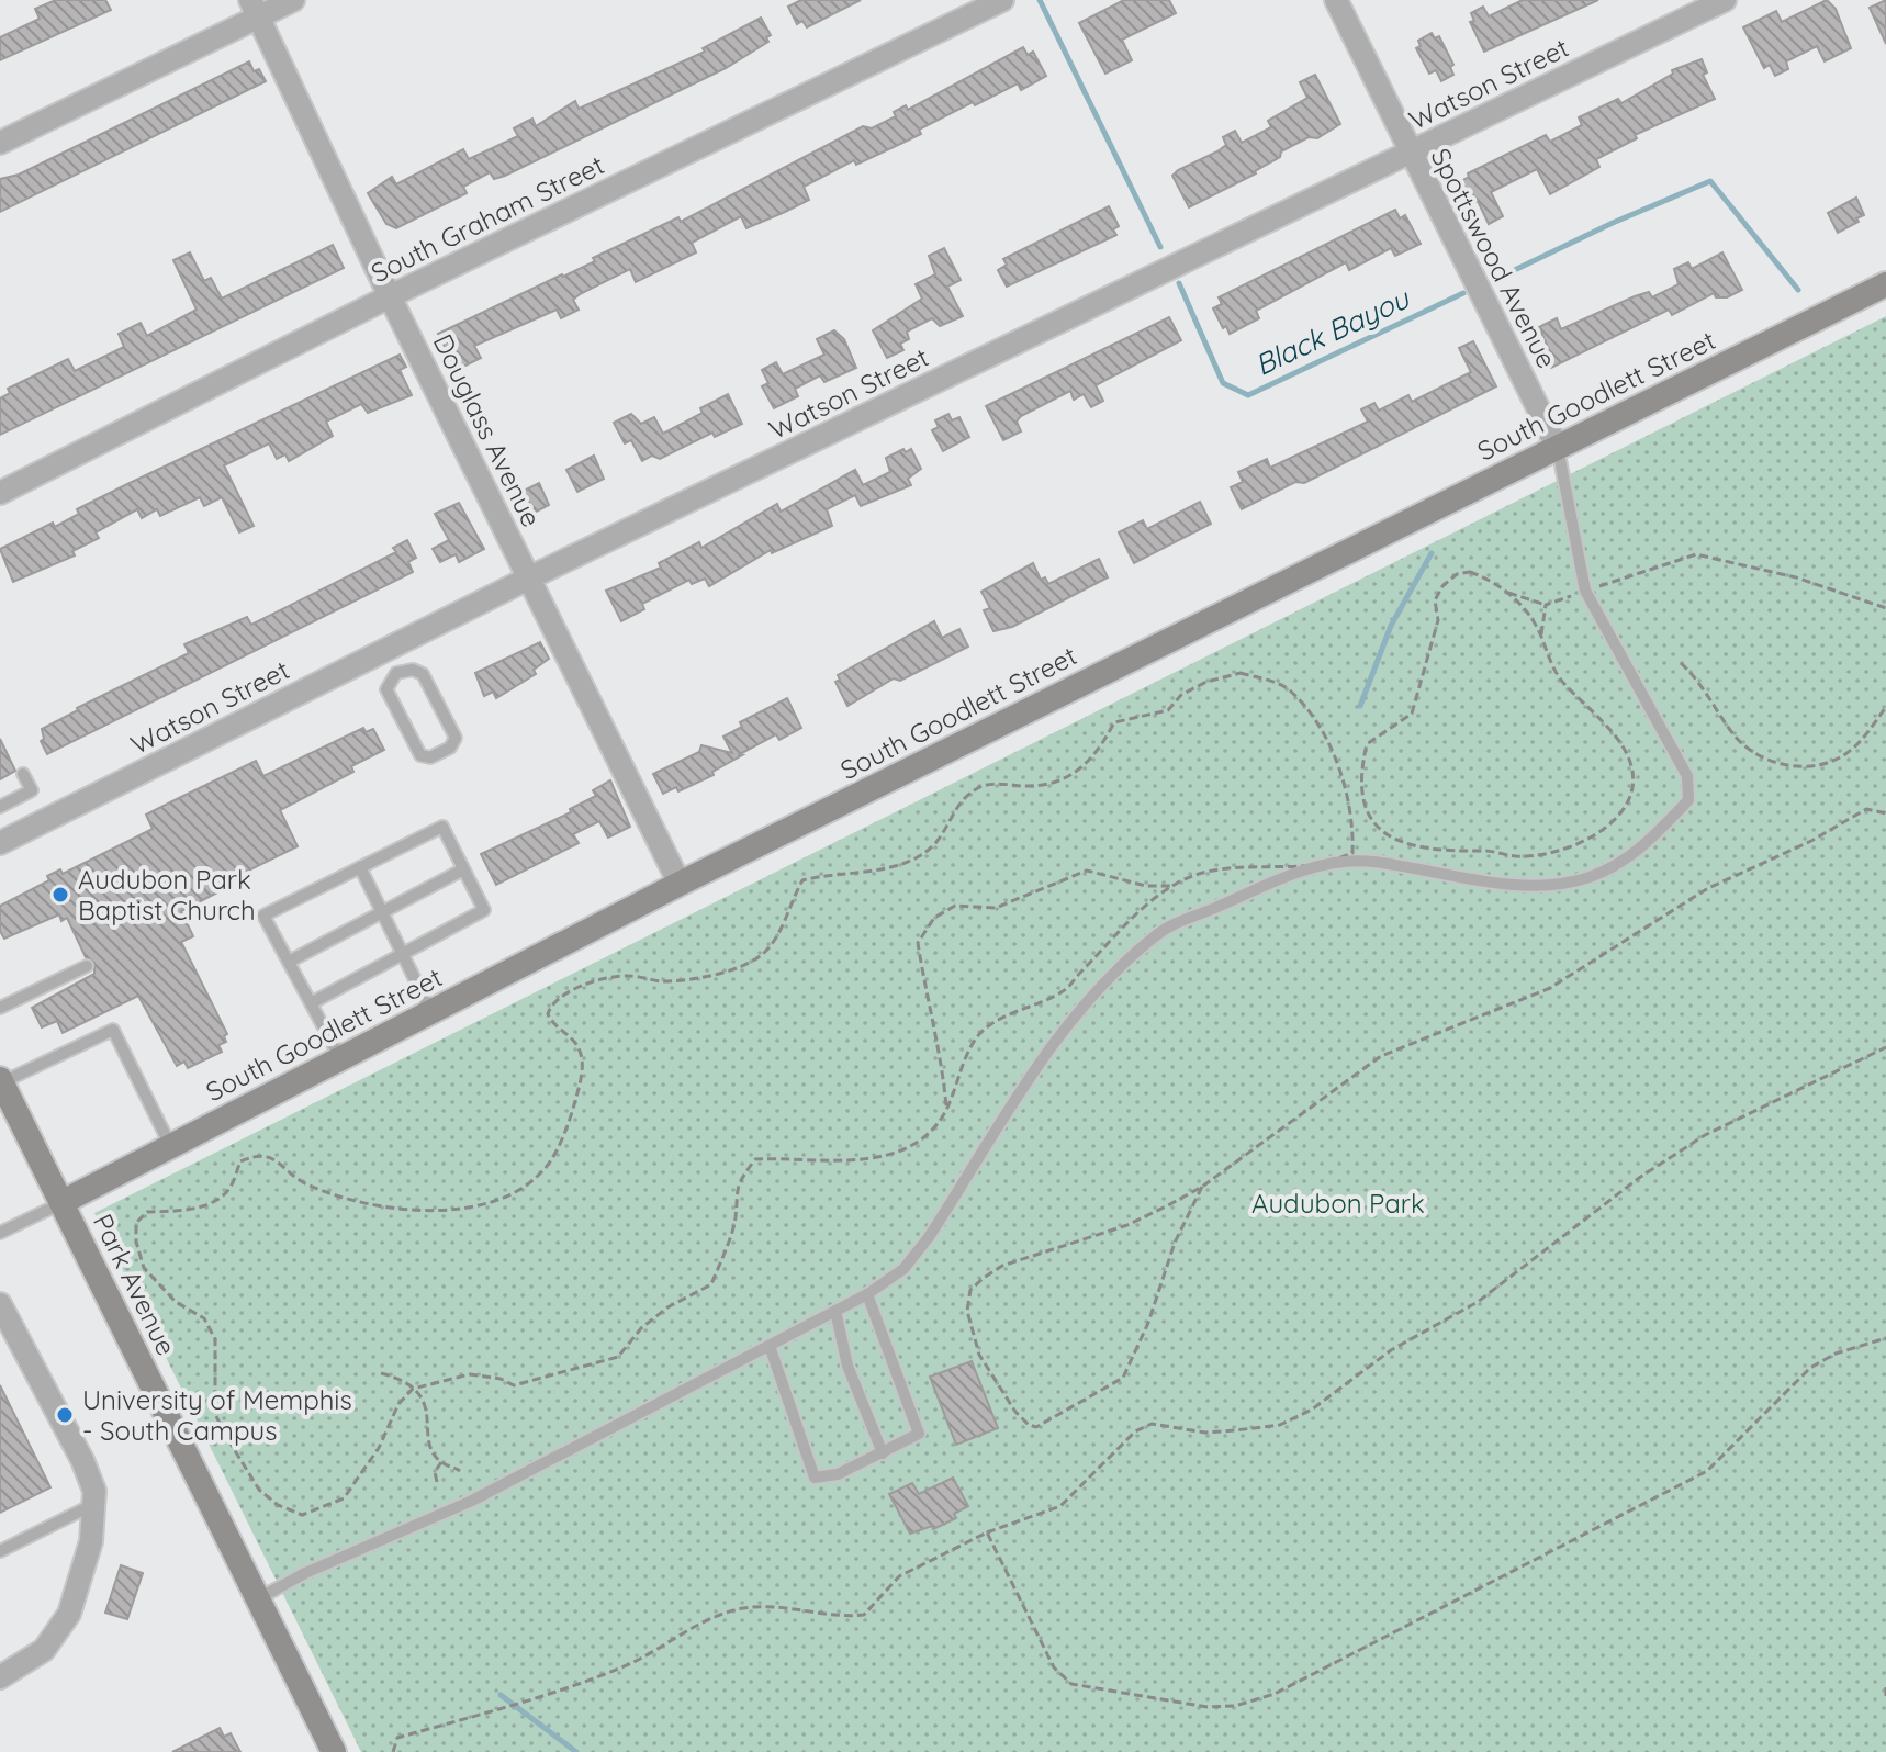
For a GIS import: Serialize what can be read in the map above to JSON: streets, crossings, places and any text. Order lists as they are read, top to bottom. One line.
{"streets":{"main road":["South Goodlett Street","Park Avenue"],"street":["Watson Street","South Graham Street","Spottswood Avenue","Douglass Avenue"]},"crossings":[["Watson Street","Spottswood Avenue"],["Watson Street","Douglass Avenue"],["South Graham Street","Douglass Avenue"],["Spottswood Avenue","South Goodlett Street"],["South Goodlett Street","Douglass Avenue"],["South Goodlett Street","Park Avenue"]],"water":["Black Bayou"],"parks":["Audubon Park"],"places":["Audubon Park Baptist Church","University of Memphis - South Campus"]}
